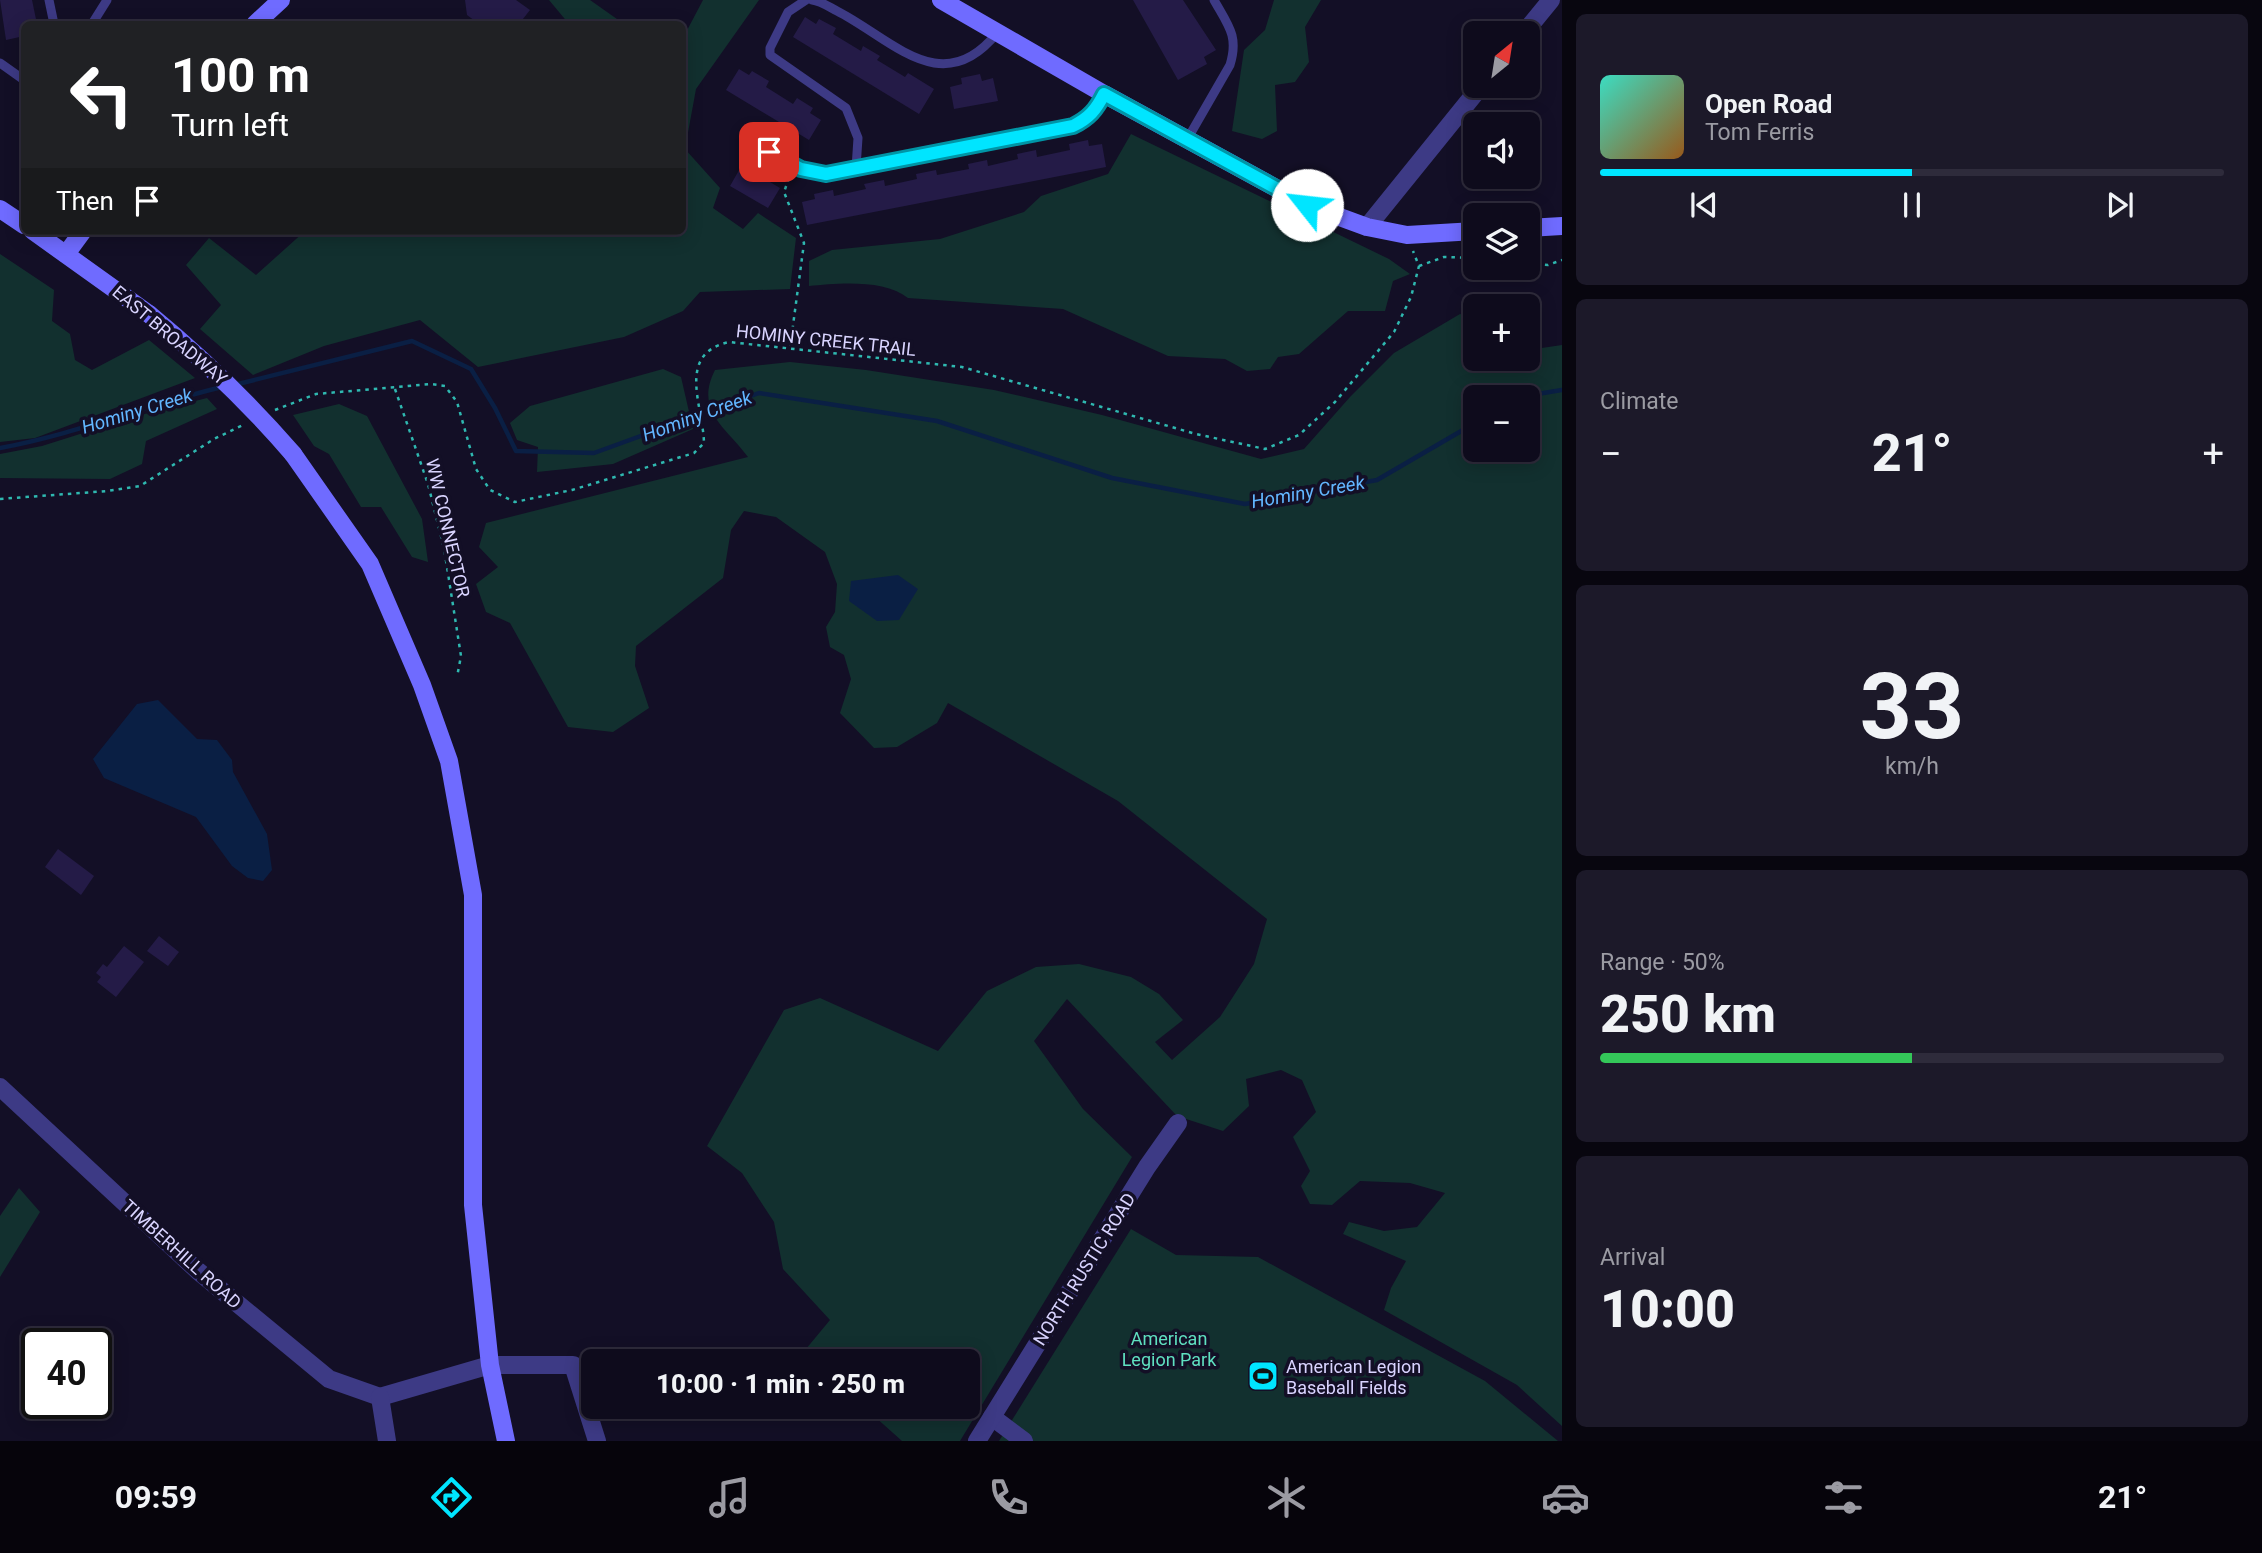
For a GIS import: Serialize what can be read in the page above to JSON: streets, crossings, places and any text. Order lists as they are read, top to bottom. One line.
{"streets":{"main road":["EAST BROADWAY"],"street":["TIMBERHILL ROAD","NORTH RUSTIC ROAD"],"path":["HOMINY CREEK TRAIL","WW CONNECTOR"]},"crossings":[["HOMINY CREEK TRAIL","WW CONNECTOR"]],"water":["Hominy Creek"],"parks":["American Legion Park"],"places":{"sports":["American Legion Baseball Fields"]},"north":"top right","page":{"map_buttons":["+","−"],"turn":["100 m","Turn left"],"song":["Open Road","Tom Ferris"],"then":"Then","tile":["Climate",["33","km/h"],["Range · 50%","250 km"],["Arrival","10:00"]],"heat":["−","21°","+"],"limit":"40","trip":"10:00 · 1 min · 250 m","tabs":["09:59","21°"]}}
